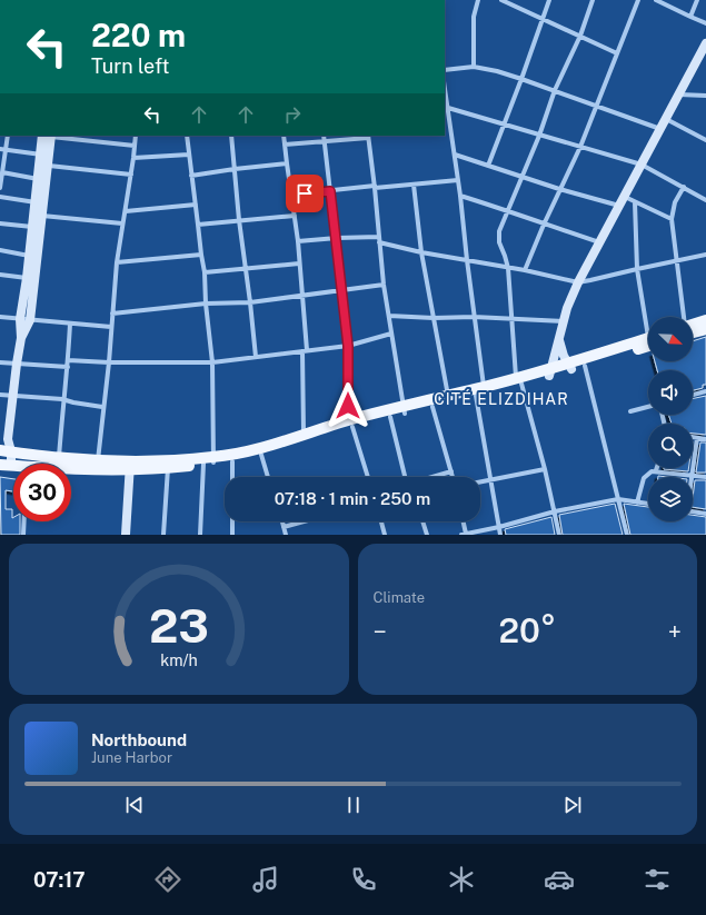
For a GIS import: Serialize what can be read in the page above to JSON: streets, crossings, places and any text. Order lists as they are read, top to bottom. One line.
{"districts":["CITÉ ELIZDIHAR"],"north":"bottom right","page":{"turn":["220 m","Turn left"],"limit":"30","trip":"07:18 · 1 min · 250 m","tile":"Climate","heat":["−","20°","+"],"song":["Northbound","June Harbor"],"tabs":"07:17","gauge":["23","km/h"]}}
